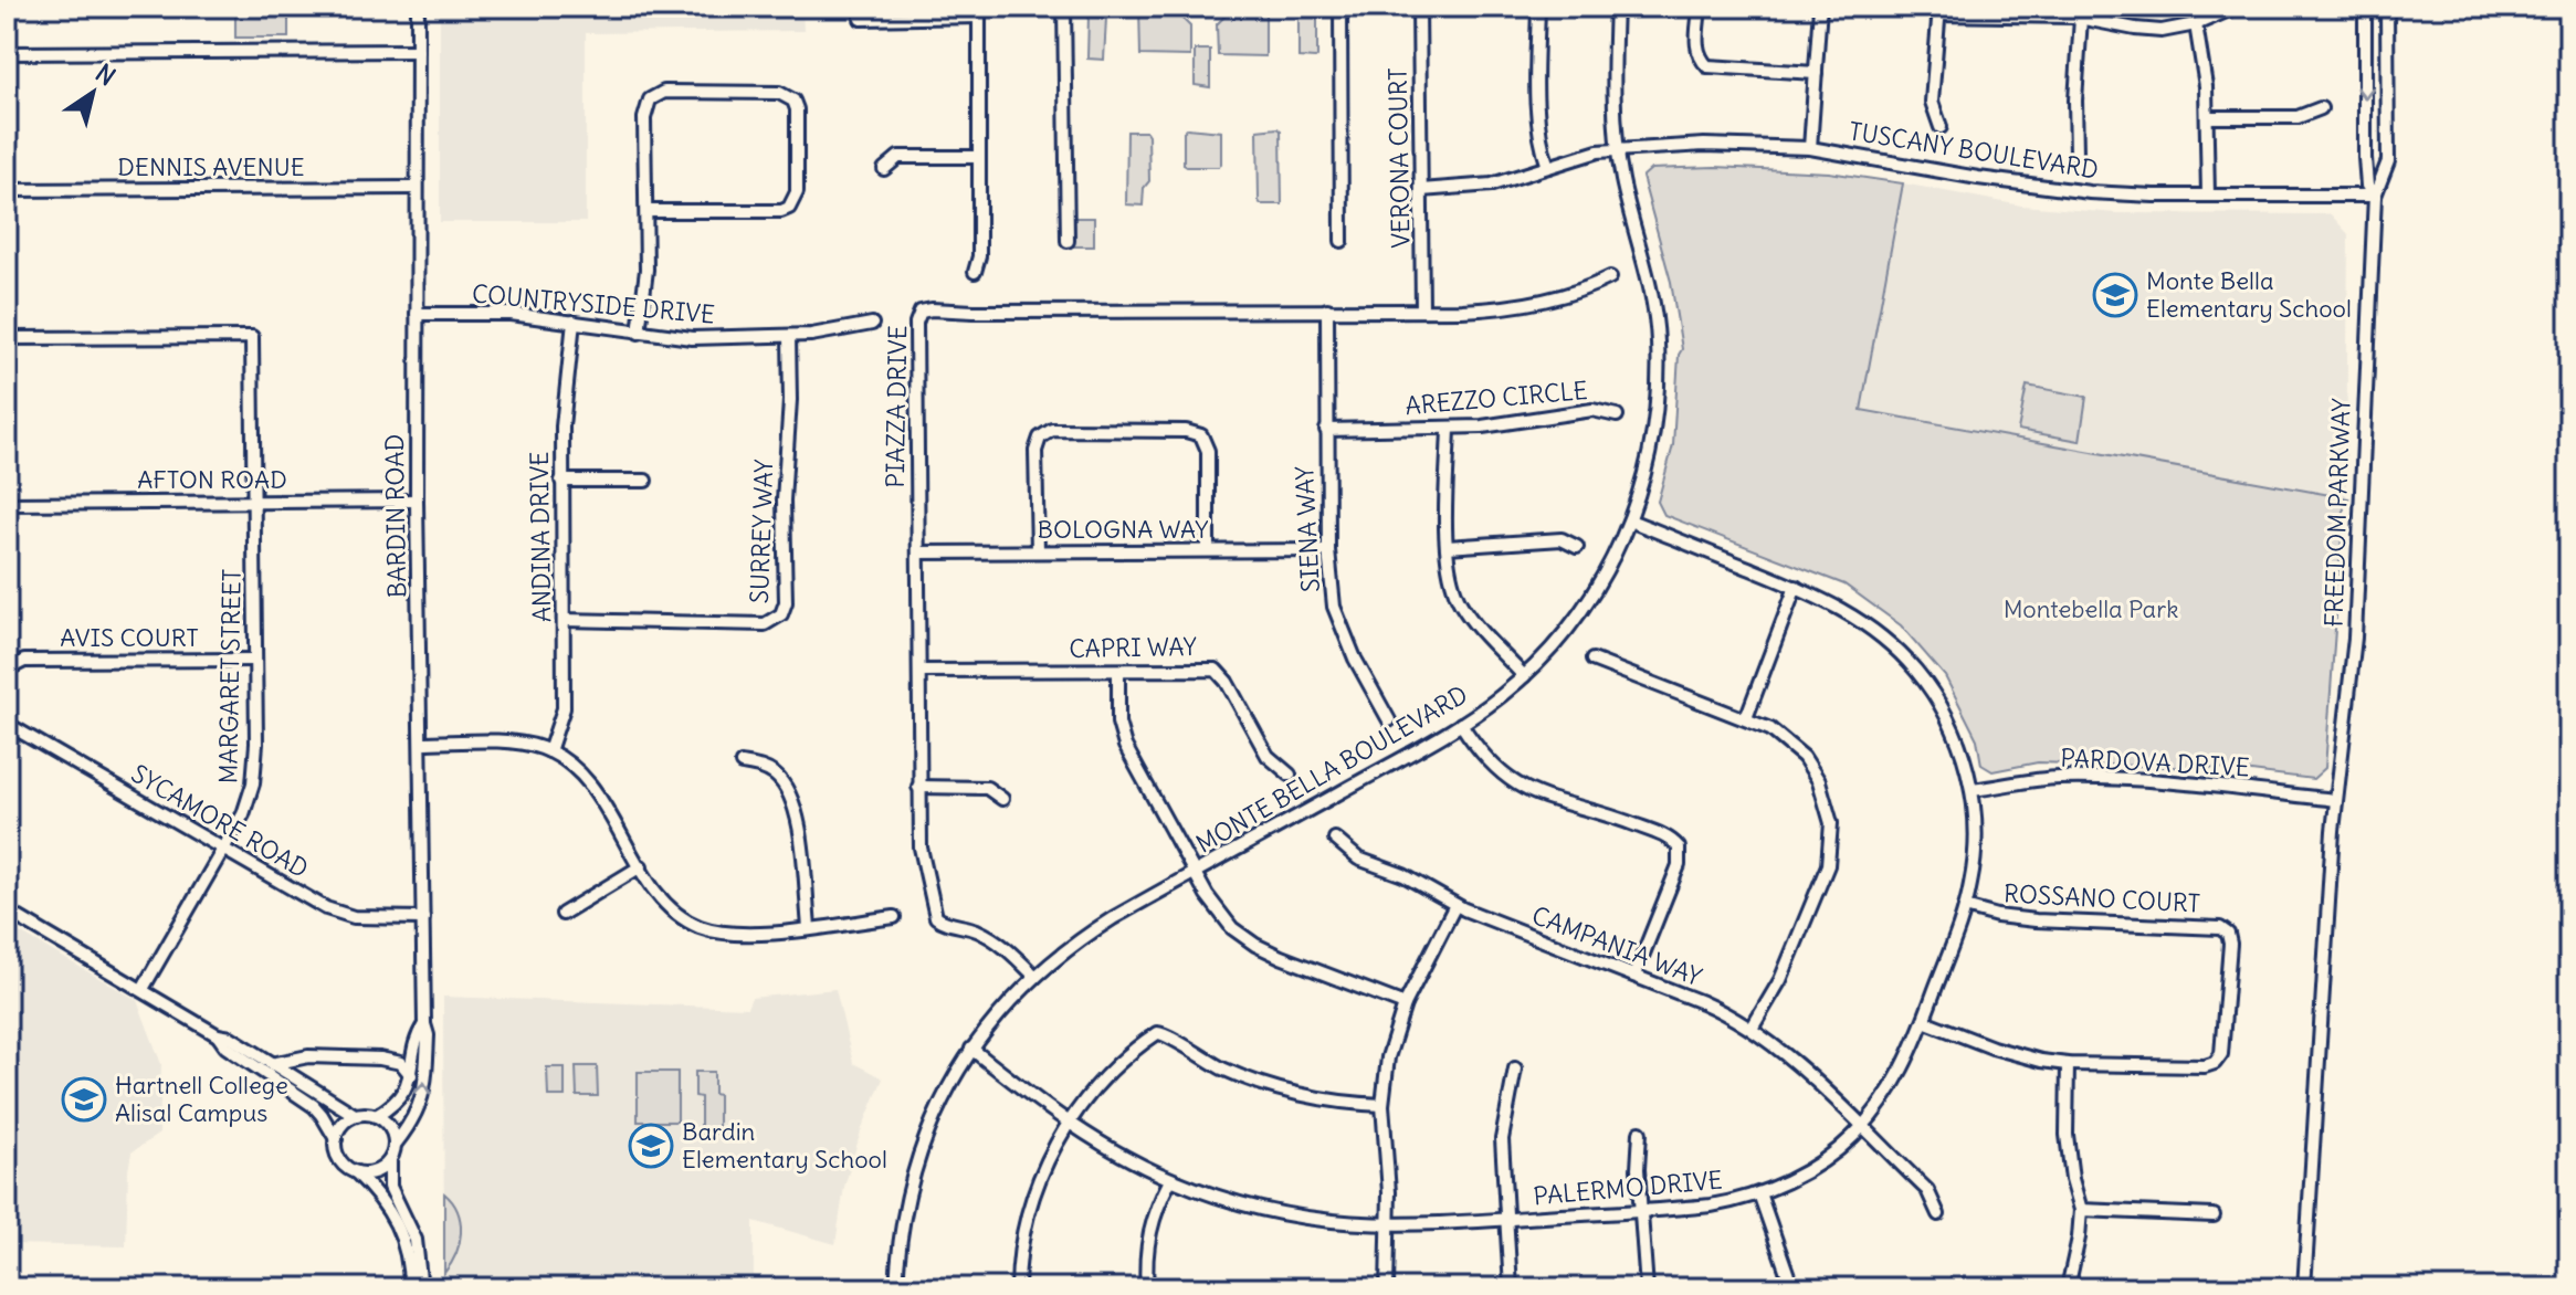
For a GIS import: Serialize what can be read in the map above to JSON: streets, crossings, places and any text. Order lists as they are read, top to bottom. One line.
{"streets":{"street":["TUSCANY BOULEVARD","VERONA COURT","DENNIS AVENUE","COUNTRYSIDE DRIVE","AREZZO CIRCLE","PIAZZA DRIVE","AFTON ROAD","FREEDOM PARKWAY","BARDIN ROAD","BOLOGNA WAY","SIENA WAY","SURREY WAY","ANDINA DRIVE","AVIS COURT","CAPRI WAY","MARGARET STREET","PARDOVA DRIVE","MONTE BELLA BOULEVARD","SYCAMORE ROAD","ROSSANO COURT","CAMPANIA WAY","PALERMO DRIVE"]},"crossings":[["TUSCANY BOULEVARD","VERONA COURT"],["TUSCANY BOULEVARD","FREEDOM PARKWAY"],["TUSCANY BOULEVARD","MONTE BELLA BOULEVARD"],["VERONA COURT","PIAZZA DRIVE"],["DENNIS AVENUE","BARDIN ROAD"],["COUNTRYSIDE DRIVE","BARDIN ROAD"],["COUNTRYSIDE DRIVE","SURREY WAY"],["COUNTRYSIDE DRIVE","ANDINA DRIVE"],["AREZZO CIRCLE","SIENA WAY"],["PIAZZA DRIVE","BOLOGNA WAY"],["PIAZZA DRIVE","SIENA WAY"],["PIAZZA DRIVE","CAPRI WAY"],["PIAZZA DRIVE","MONTE BELLA BOULEVARD"],["AFTON ROAD","BARDIN ROAD"],["AFTON ROAD","MARGARET STREET"],["FREEDOM PARKWAY","PARDOVA DRIVE"],["BARDIN ROAD","SYCAMORE ROAD"],["BOLOGNA WAY","SIENA WAY"],["SURREY WAY","ANDINA DRIVE"],["AVIS COURT","MARGARET STREET"],["MARGARET STREET","SYCAMORE ROAD"],["PARDOVA DRIVE","PALERMO DRIVE"],["MONTE BELLA BOULEVARD","PALERMO DRIVE"],["ROSSANO COURT","PALERMO DRIVE"],["CAMPANIA WAY","PALERMO DRIVE"]],"parks":["Montebella Park"],"places":{"school or university":["Monte Bella Elementary School","Hartnell College Alisal Campus","Bardin Elementary School"]},"north":"top right"}
